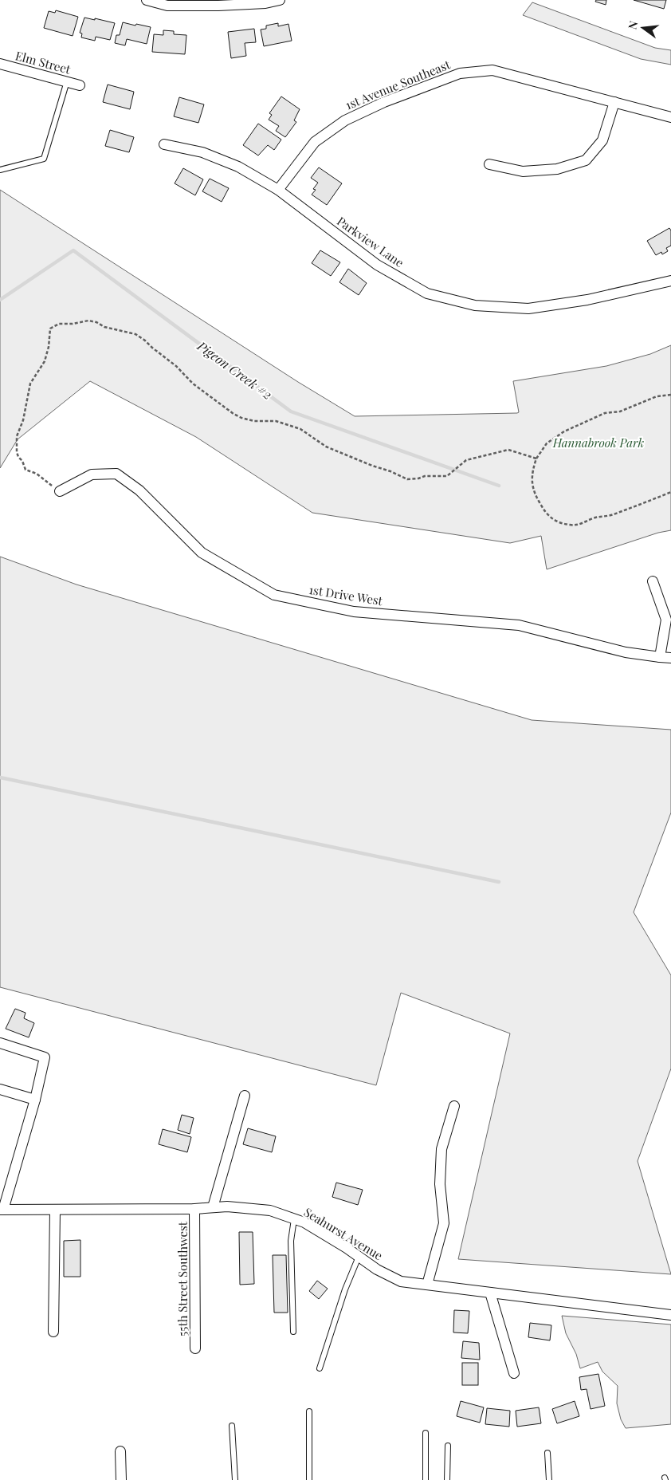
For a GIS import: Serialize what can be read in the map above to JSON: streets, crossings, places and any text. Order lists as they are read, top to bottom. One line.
{"streets":{"street":["Elm Street","1st Avenue Southeast","Parkview Lane","1st Drive West","Seahurst Avenue","55th Street Southwest"]},"crossings":[["1st Avenue Southeast","Parkview Lane"],["Seahurst Avenue","55th Street Southwest"]],"water":["Pigeon Creek #2"],"parks":["Hannabrook Park"],"north":"left"}
